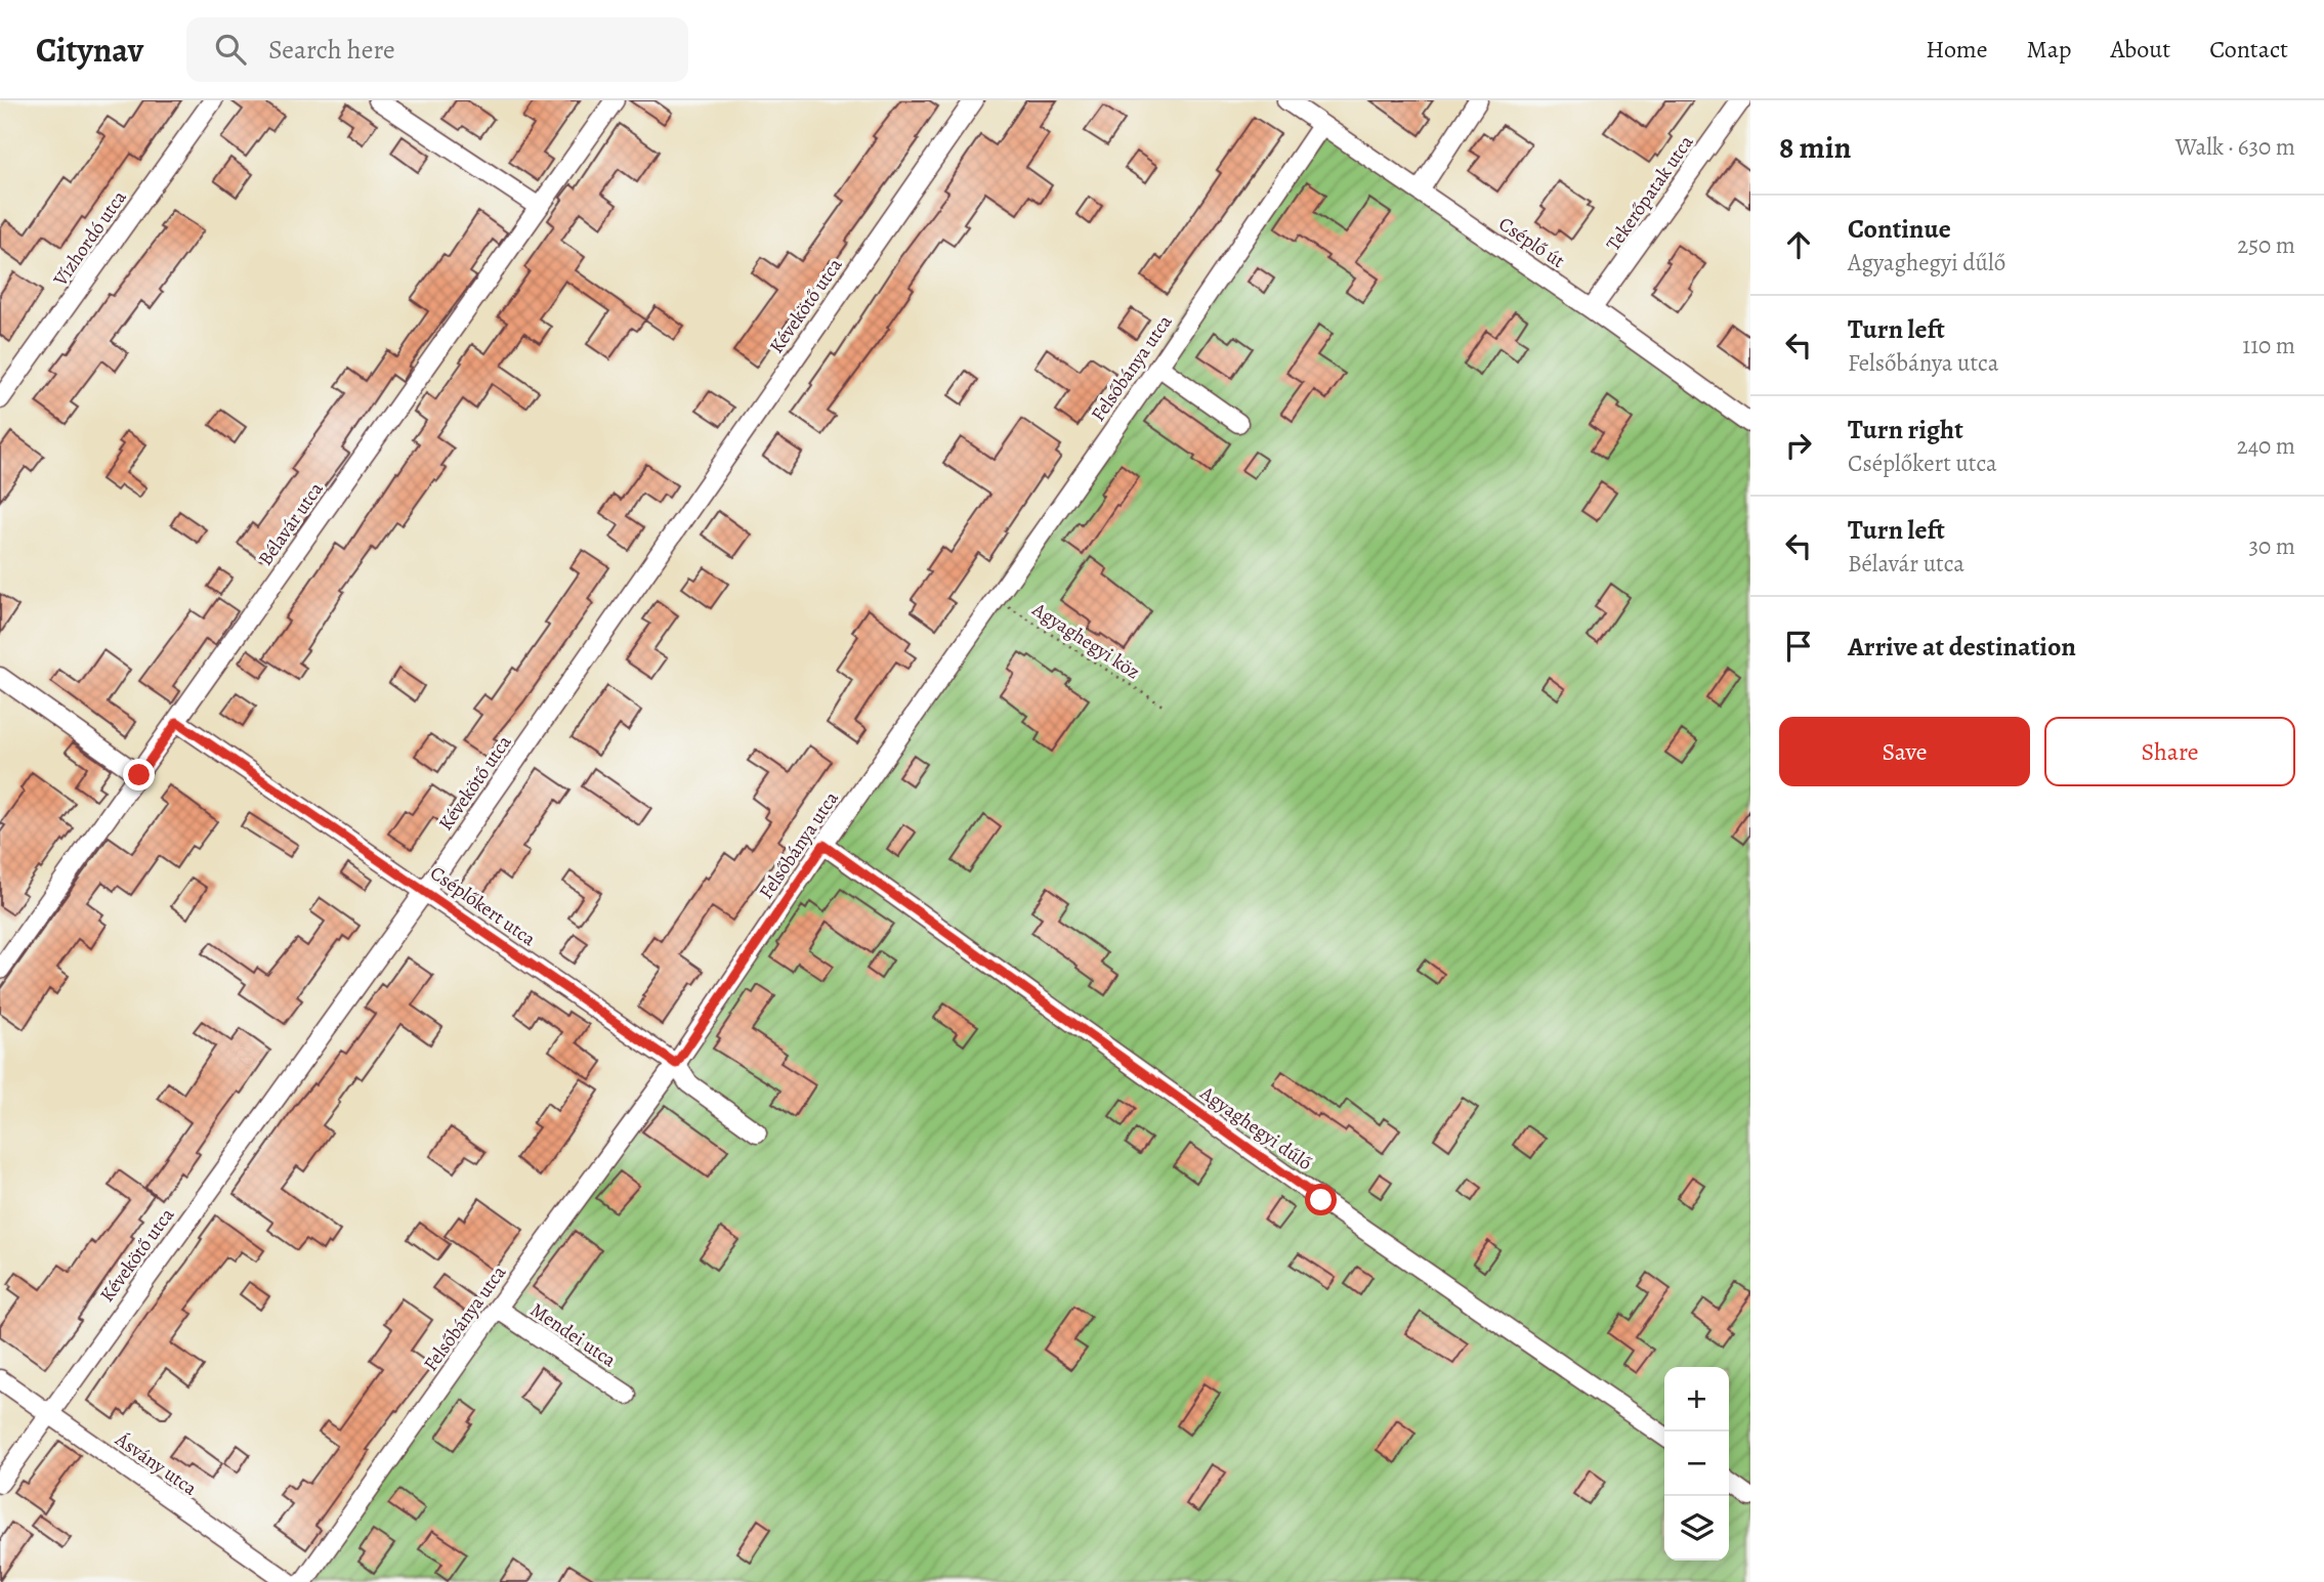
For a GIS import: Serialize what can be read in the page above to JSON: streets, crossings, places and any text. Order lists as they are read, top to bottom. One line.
{"streets":{"street":["Tekerőpatak utca","Vízhordó utca","Cséplő út","Kévekötő utca","Felsőbánya utca","Bélavár utca","Cséplőkert utca","Agyaghegyi dűlő","Mendei utca","Ásvány utca"],"path":["Agyaghegyi köz"]},"crossings":[["Tekerőpatak utca","Cséplő út"],["Cséplő út","Felsőbánya utca"],["Kévekötő utca","Cséplőkert utca"],["Kévekötő utca","Ásvány utca"],["Felsőbánya utca","Agyaghegyi köz"],["Felsőbánya utca","Cséplőkert utca"],["Felsőbánya utca","Agyaghegyi dűlő"],["Felsőbánya utca","Mendei utca"],["Bélavár utca","Cséplőkert utca"]],"page":{"header":"Citynav","search":"Search here","nav":["Home","Map","About","Contact"],"heading":["8 min","Walk · 630 m"],"list":[["Continue","Agyaghegyi dűlő","250 m"],["Turn left","Felsőbánya utca","110 m"],["Turn right","Cséplőkert utca","240 m"],["Turn left","Bélavár utca","30 m"],"Arrive at destination"],"buttons":["Save","Share"],"map_buttons":["+","−"]}}
